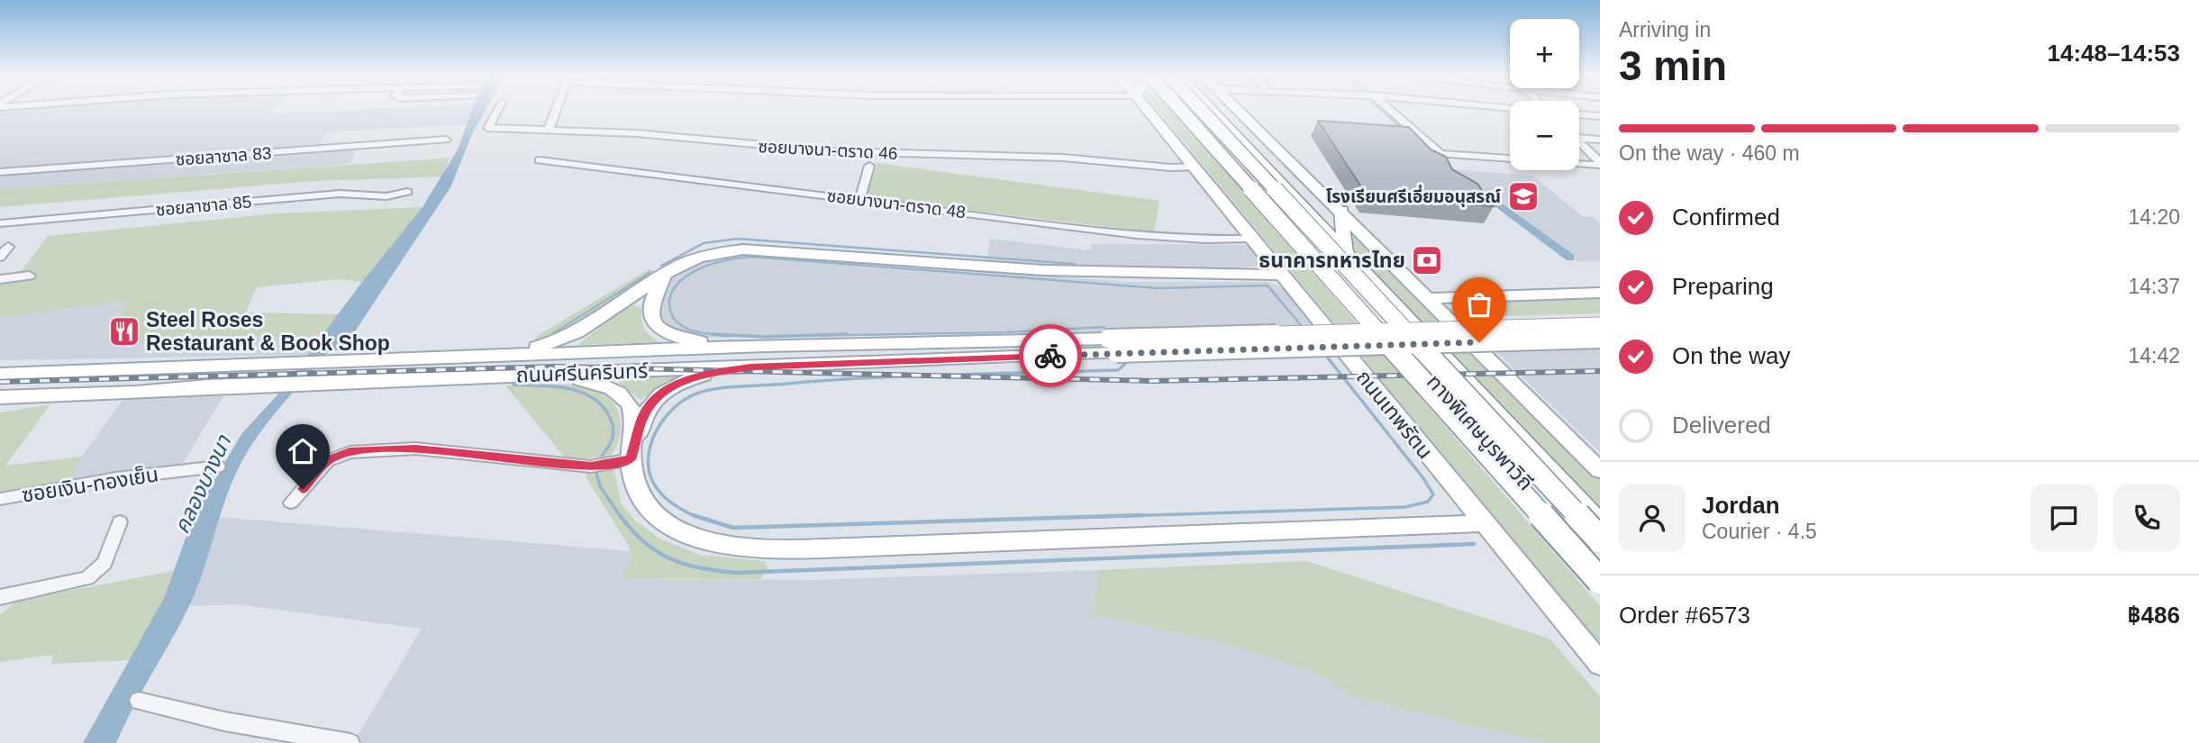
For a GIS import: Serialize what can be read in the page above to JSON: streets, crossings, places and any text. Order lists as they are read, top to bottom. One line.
{"streets":{"highway":["ถนนเทพรัตน","ทางพิเศษบูรพาวิถี"],"main road":["ถนนศรีนครินทร์"],"street":["ซอยบางนา-ตราด 46","ซอยลาซาล 83","ซอยบางนา-ตราด 48","ซอยลาซาล 85","ซอยเงิน-ทองเย็น"]},"crossings":[["ซอยบางนา-ตราด 46","ถนนเทพรัตน"],["ซอยบางนา-ตราด 48","ถนนเทพรัตน"]],"water":["คลองบางนา"],"places":{"school or university":["โรงเรียนศรีเอี่ยมอนุสรณ์"],"bank":["ธนาคารทหารไทย"],"restaurant":["Steel Roses Restaurant & Book Shop"]},"page":{"heading":["3 min","Arriving in","14:48–14:53"],"panel":["Jordan","Courier · 4.5","Order #6573","฿486"],"map_buttons":["+","−"],"bar":"On the way · 460 m","list":[["Confirmed","14:20"],["Preparing","14:37"],["On the way","14:42"],"Delivered"]}}
